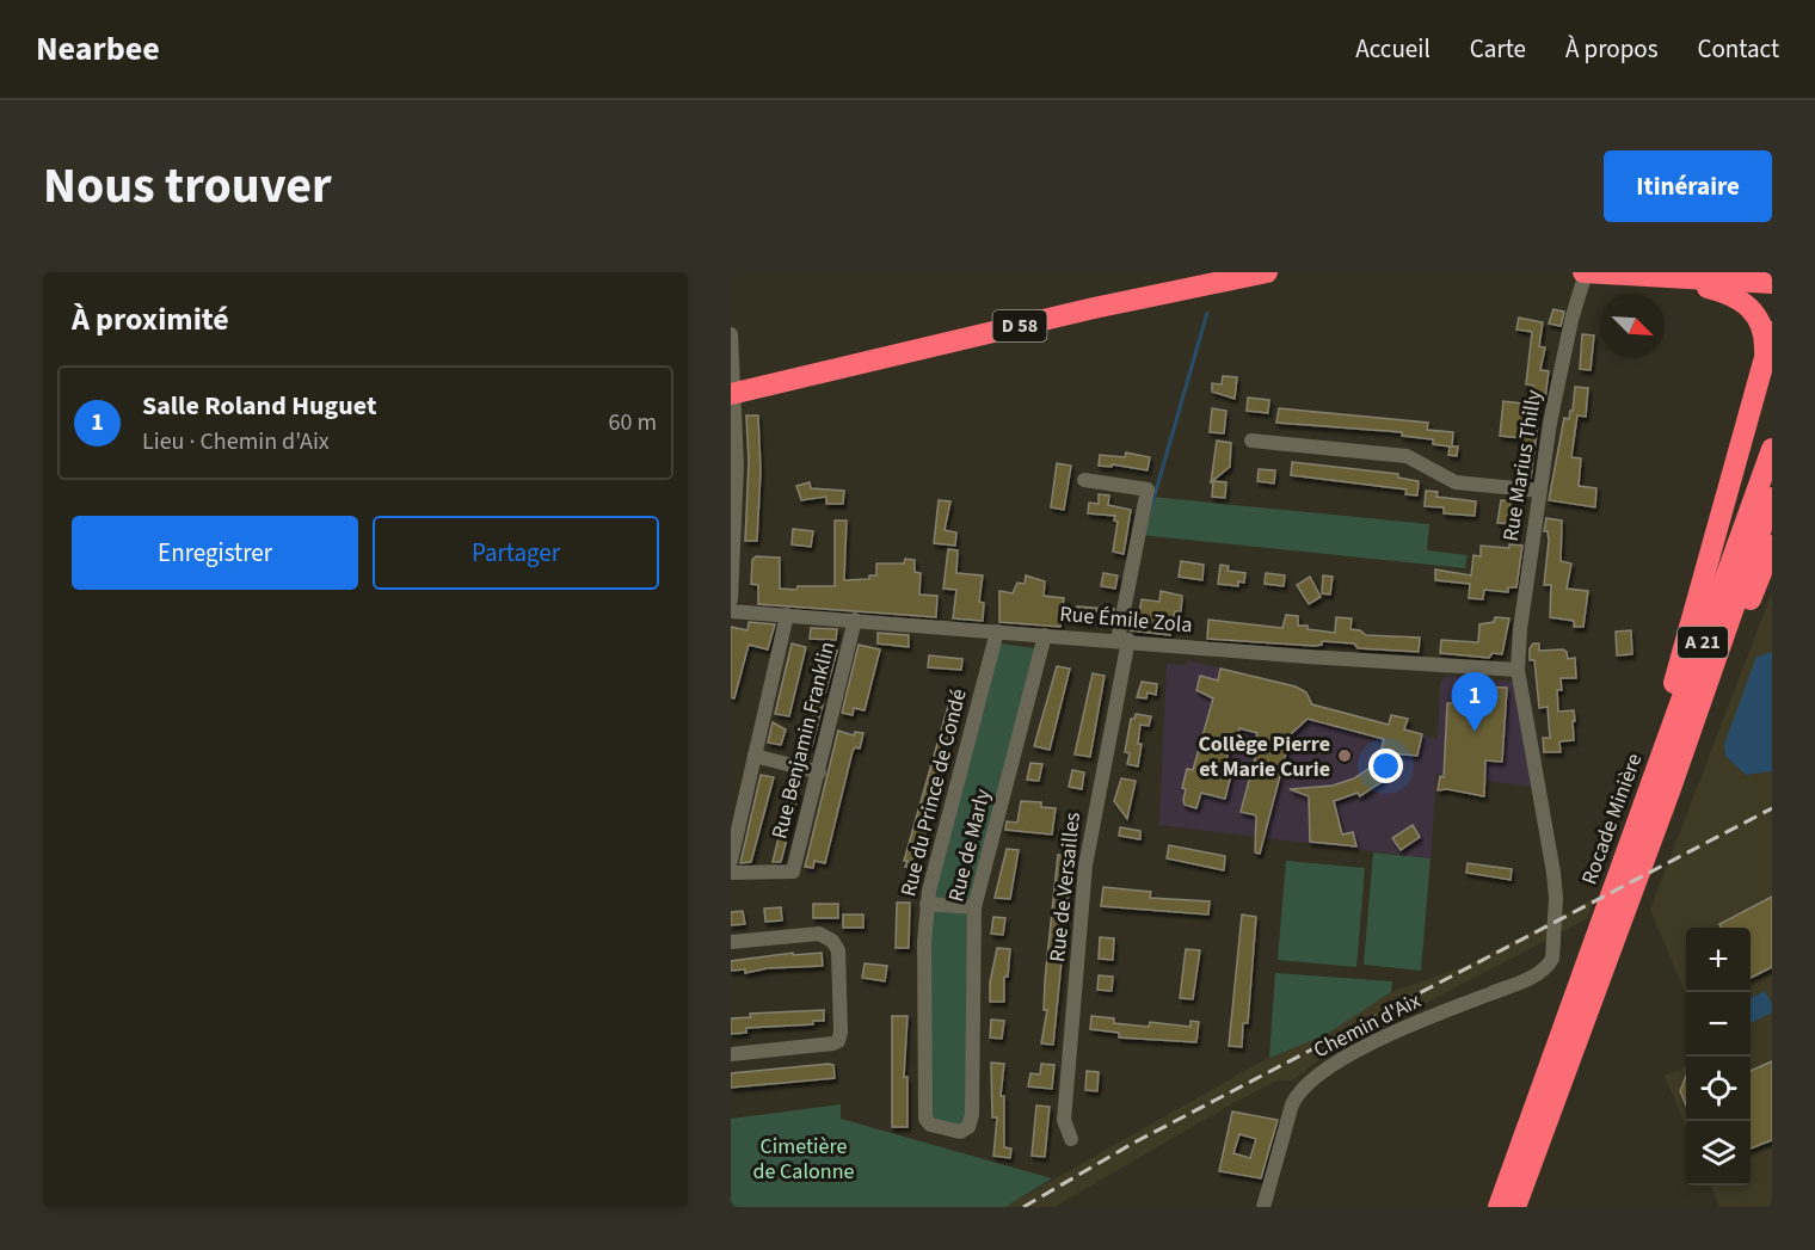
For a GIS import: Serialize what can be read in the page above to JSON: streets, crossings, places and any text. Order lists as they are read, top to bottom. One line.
{"streets":{"highway":["D 58","A 21","Rocade Minière"],"street":["Rue Marius Thilly","Rue Émile Zola","Rue Benjamin Franklin","Rue du Prince de Condé","Rue de Marly","Rue de Versailles","Chemin d'Aix"]},"crossings":[["Rue Marius Thilly","Rue Émile Zola"],["Rue Marius Thilly","Chemin d'Aix"],["Rue Émile Zola","Rue Benjamin Franklin"],["Rue Émile Zola","Rue du Prince de Condé"],["Rue Émile Zola","Rue de Marly"],["Rue Émile Zola","Rue de Versailles"],["Rue Émile Zola","Chemin d'Aix"],["Rue du Prince de Condé","Rue de Marly"]],"parks":["Cimetière de Calonne"],"places":["Collège Pierre et Marie Curie"],"north":"bottom right","page":{"header":"Nearbee","nav":["Accueil","Carte","À propos","Contact"],"title":"Nous trouver","buttons":["Itinéraire",["Enregistrer","Partager"]],"heading":"À proximité","list":[{"mark":"1","name":"Salle Roland Huguet","note":"Lieu · Chemin d'Aix","value":"60 m"}],"pins":"1","map_buttons":["+","−"]}}
